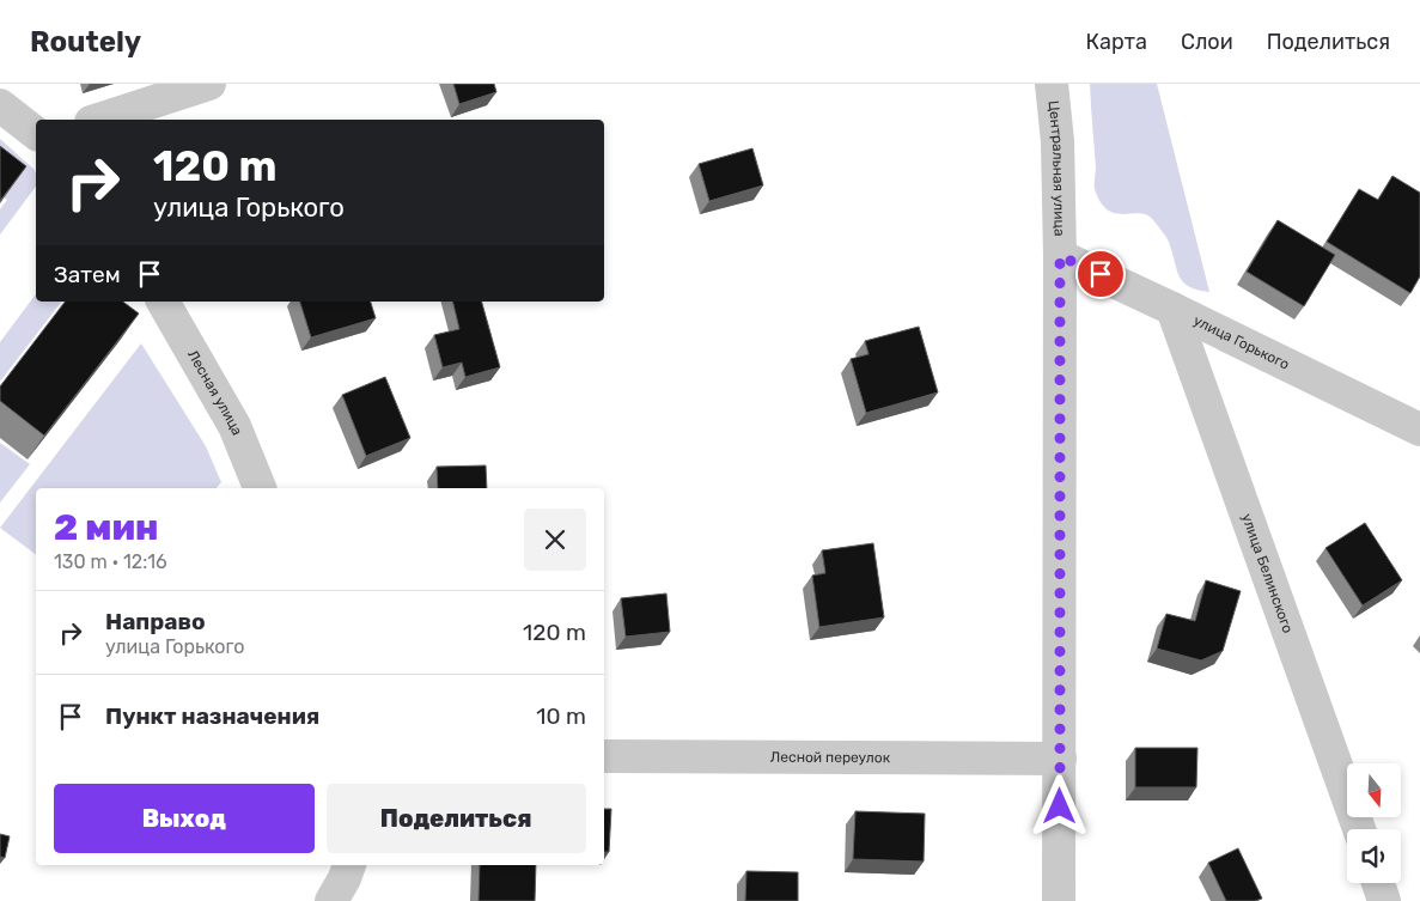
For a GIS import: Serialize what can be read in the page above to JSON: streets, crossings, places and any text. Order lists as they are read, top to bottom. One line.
{"streets":{"street":["Центральная улица","улица Горького","Лесная улица","улица Белинского","Лесной переулок"]},"crossings":[["Центральная улица","улица Горького"],["Центральная улица","Лесной переулок"],["улица Горького","улица Белинского"]],"north":"bottom","page":{"header":"Routely","nav":["Карта","Слои","Поделиться"],"turn":["120 m","улица Горького"],"then":"Затем","heading":["2 мин","130 m · 12:16"],"list":[{"name":"Направо","note":"улица Горького","value":"120 m"},{"name":"Пункт назначения","value":"10 m"}],"buttons":["Выход","Поделиться"]}}
